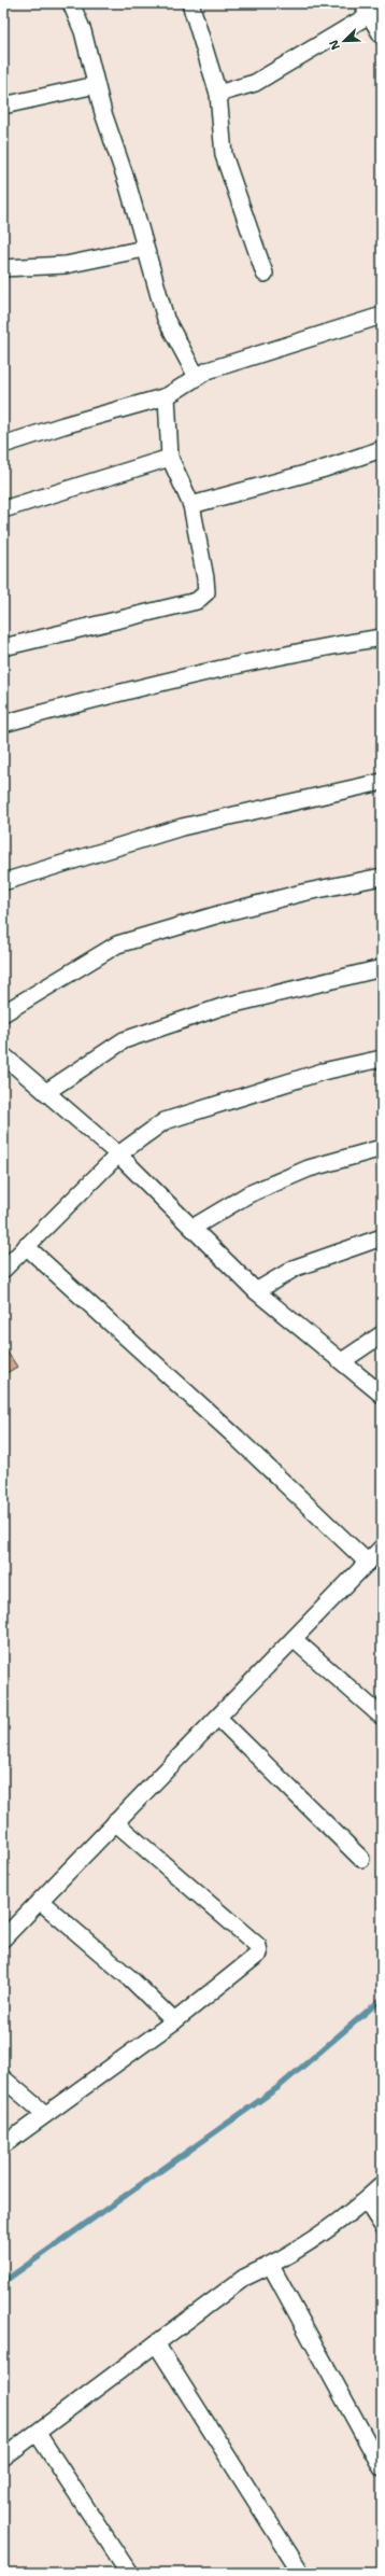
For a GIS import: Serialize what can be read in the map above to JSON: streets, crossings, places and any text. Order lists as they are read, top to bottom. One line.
{"north":"bottom left"}
